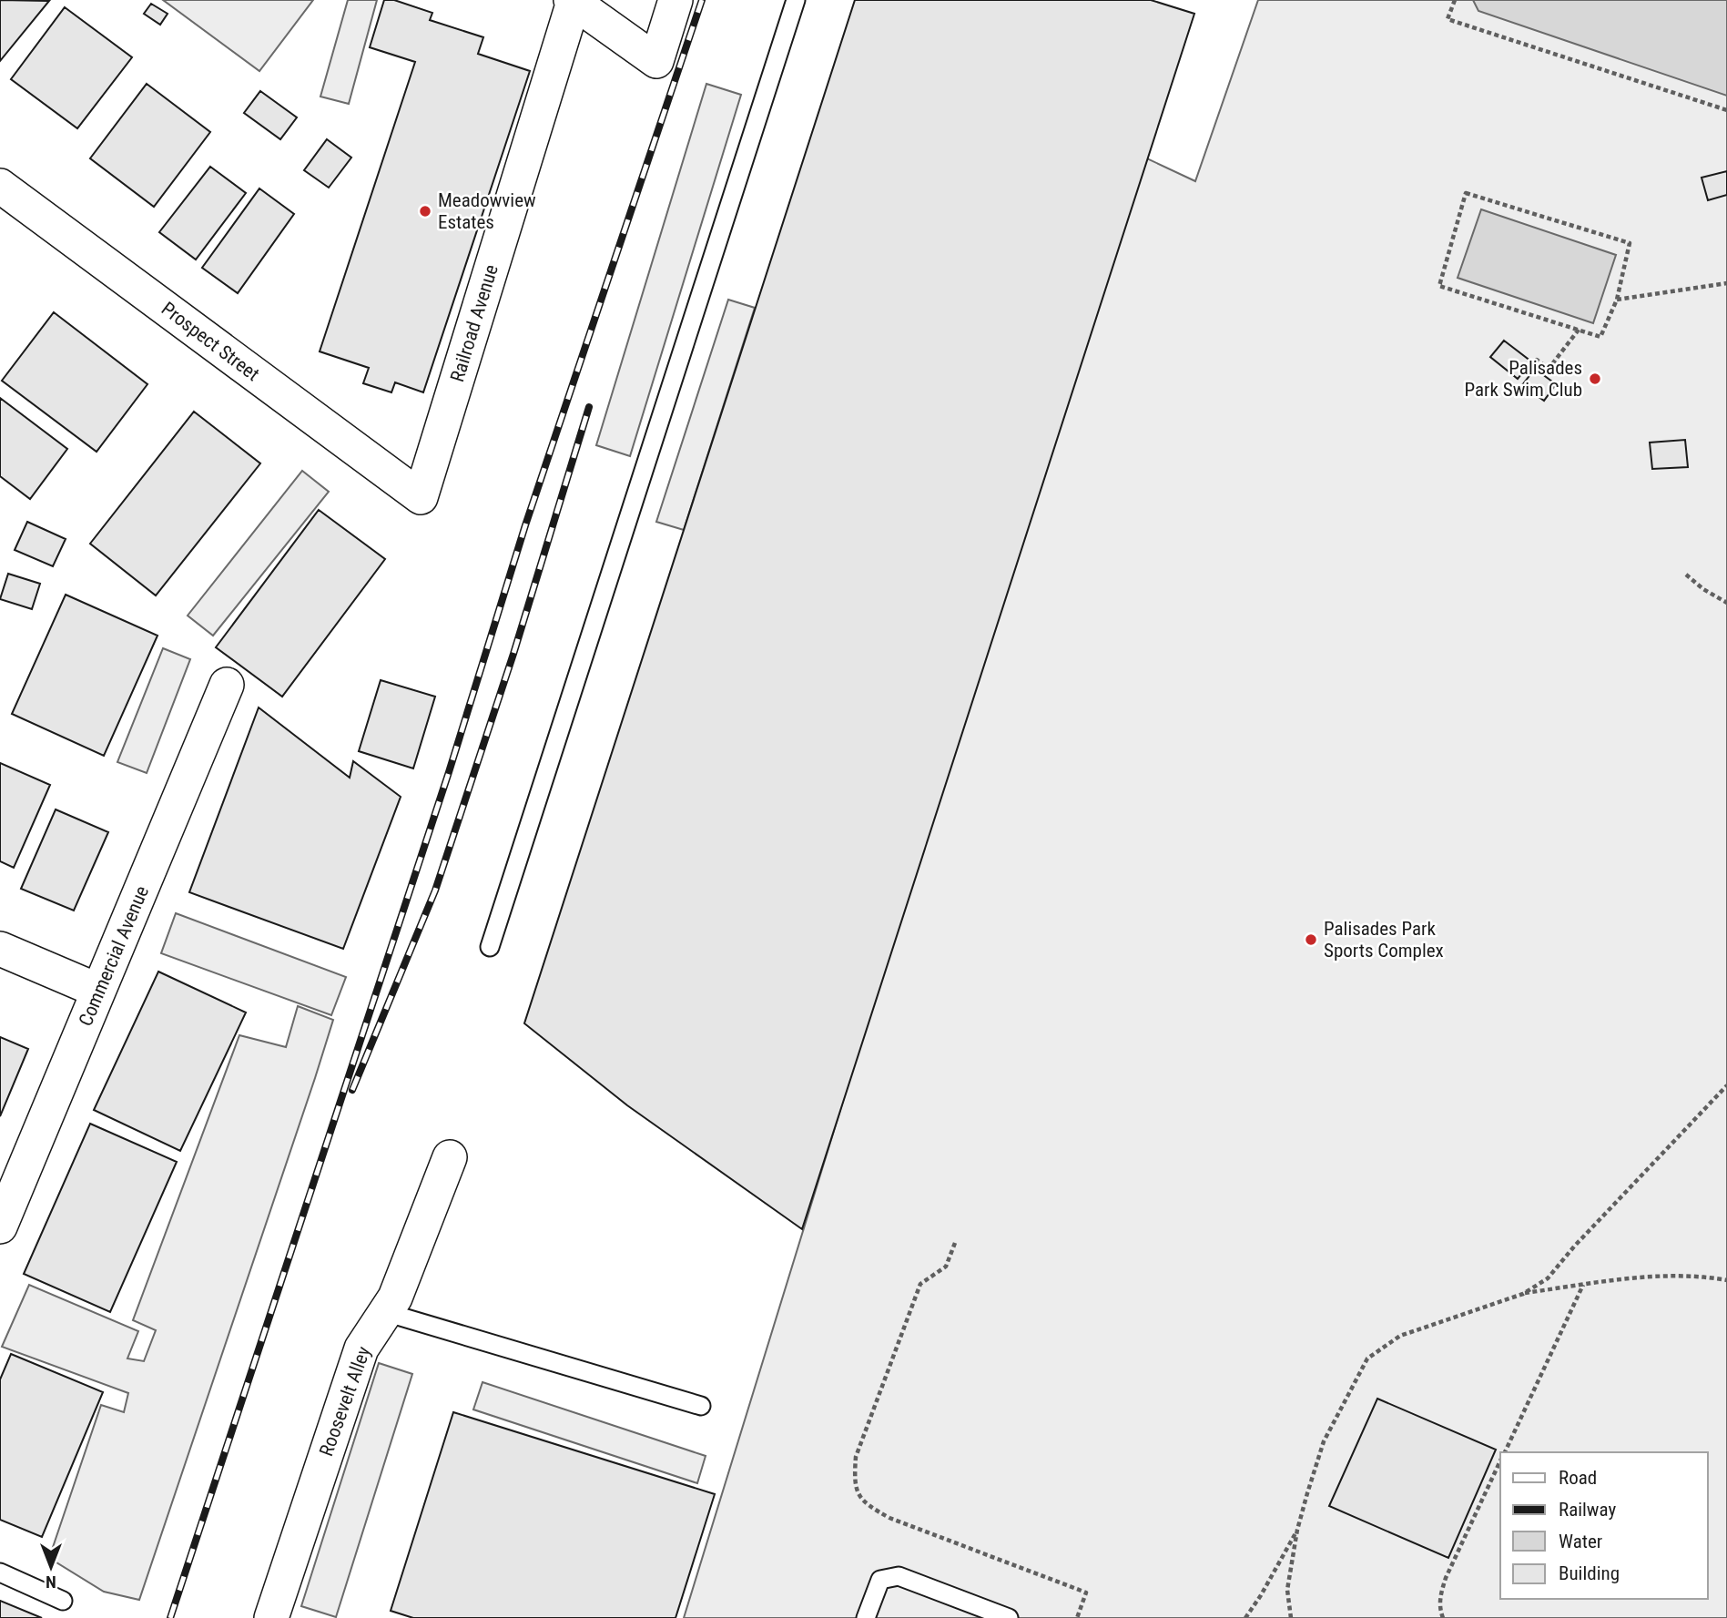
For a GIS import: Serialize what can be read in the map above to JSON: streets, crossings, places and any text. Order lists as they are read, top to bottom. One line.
{"streets":{"street":["Railroad Avenue","Prospect Street","Commercial Avenue","Roosevelt Alley"]},"crossings":[["Railroad Avenue","Prospect Street"]],"places":["Meadowview Estates","Palisades Park Swim Club","Palisades Park Sports Complex"],"legend":["Road","Railway","Water","Building"],"north":"bottom"}
